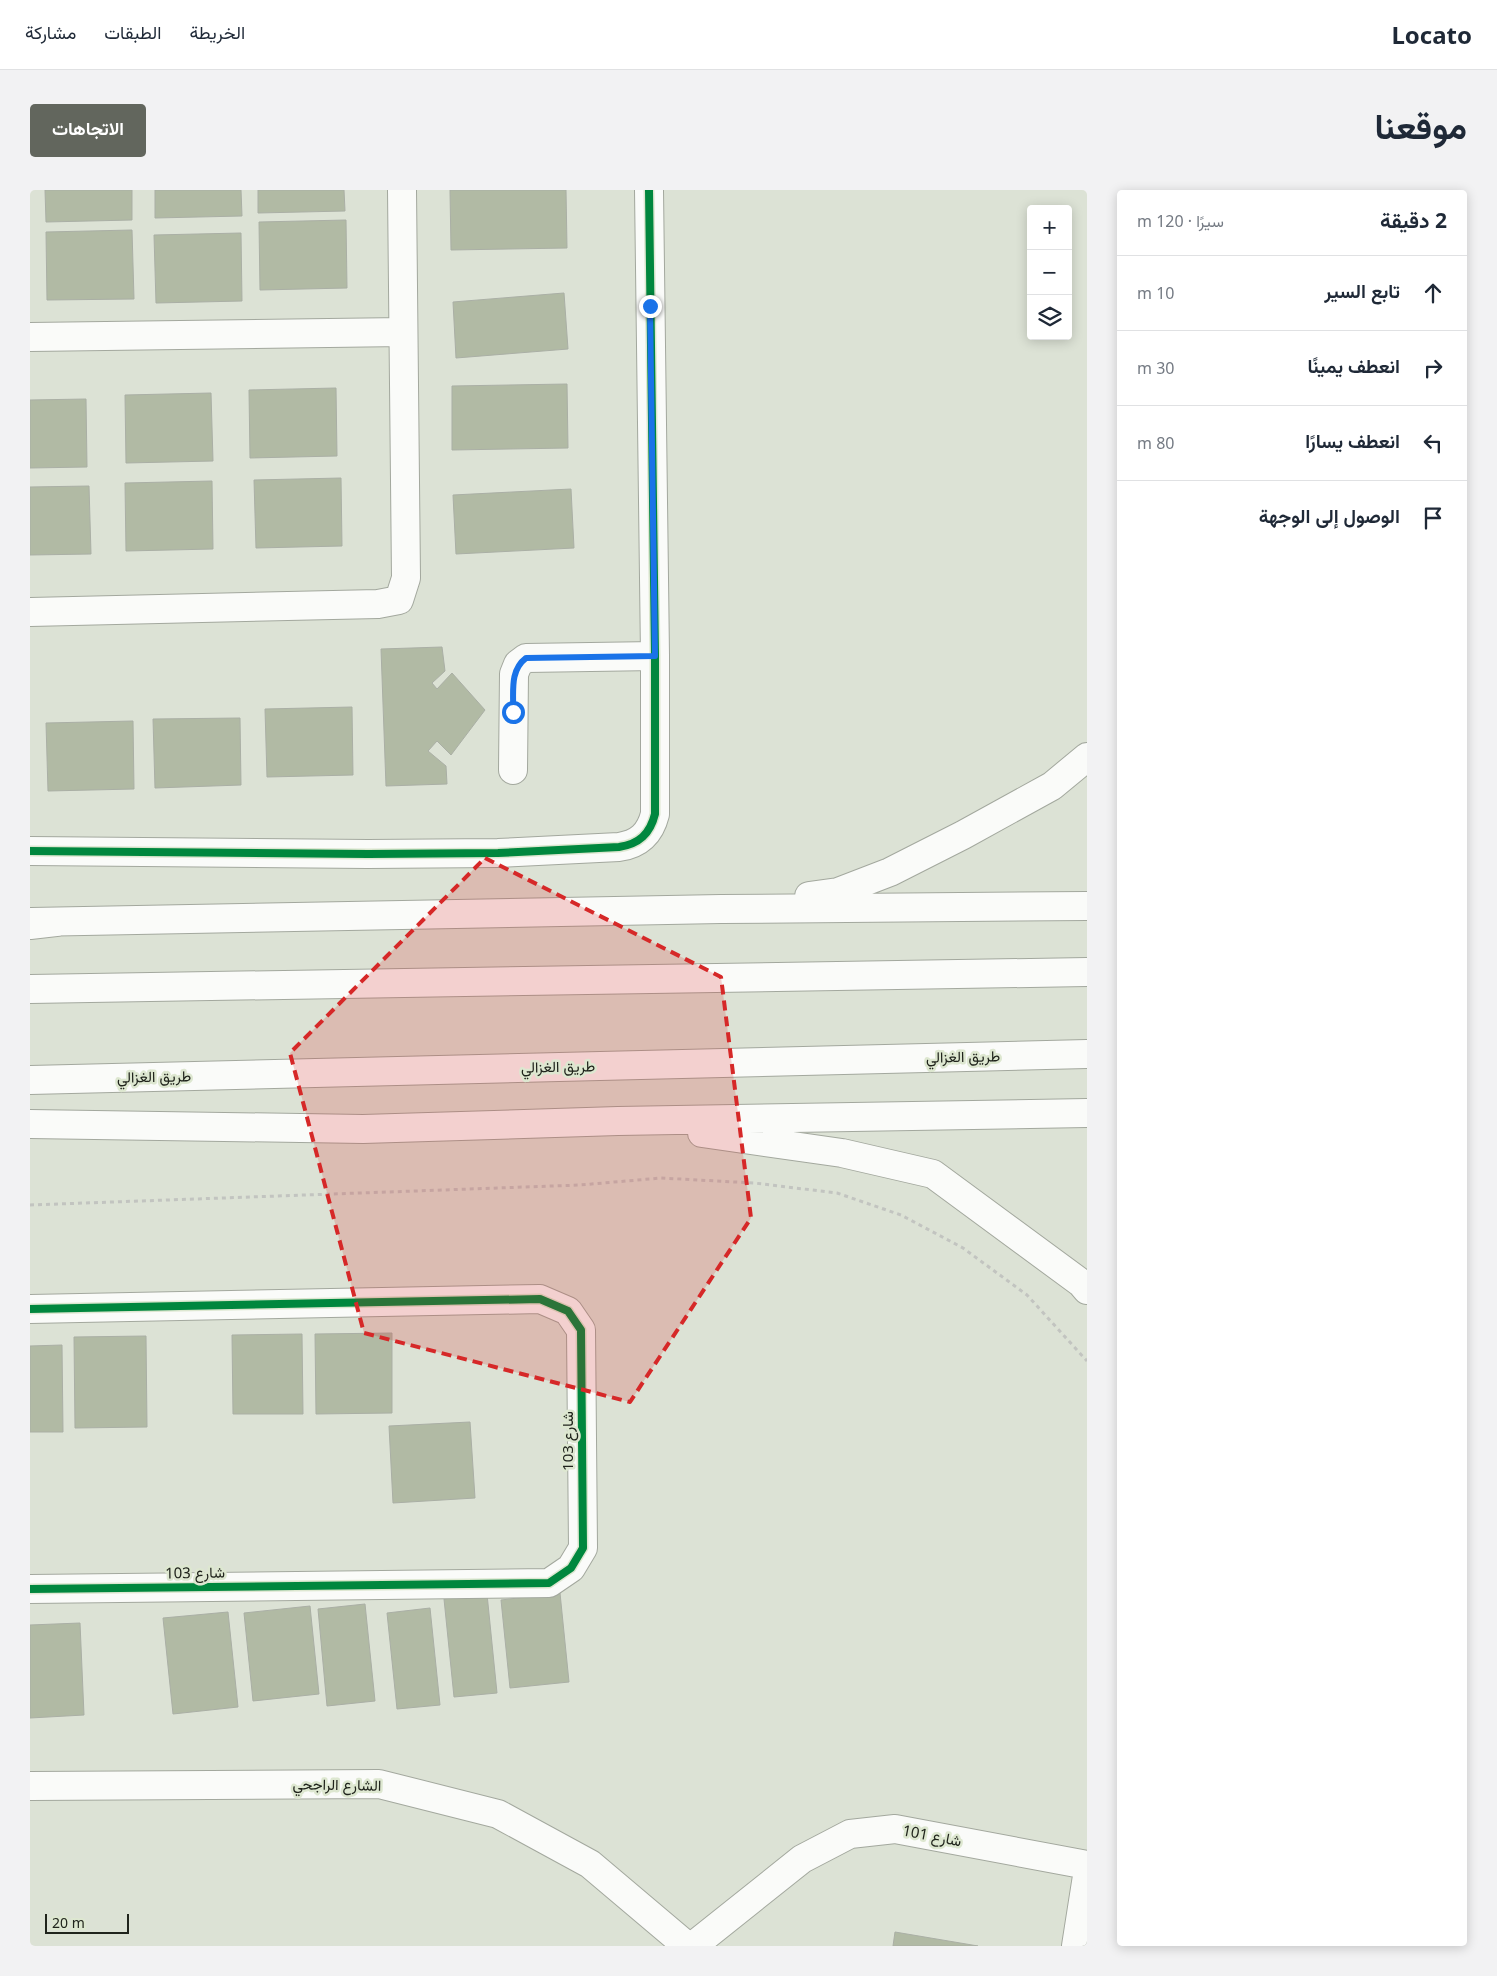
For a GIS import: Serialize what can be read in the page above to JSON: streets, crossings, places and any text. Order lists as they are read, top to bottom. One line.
{"streets":{"main road":["طريق الغزالي","شارع 103","الشارع الراجحي","شارع 101"]},"scale_bar":"20 m","page":{"header":"Locato","nav":["الخريطة","الطبقات","مشاركة"],"title":"موقعنا","buttons":"الاتجاهات","heading":["2 دقيقة","سيرًا · 120 m"],"map_buttons":["+","−"],"list":[["تابع السير","10 m"],["انعطف يمينًا","30 m"],["انعطف يسارًا","80 m"],"الوصول إلى الوجهة"],"scale":"20 m"}}
